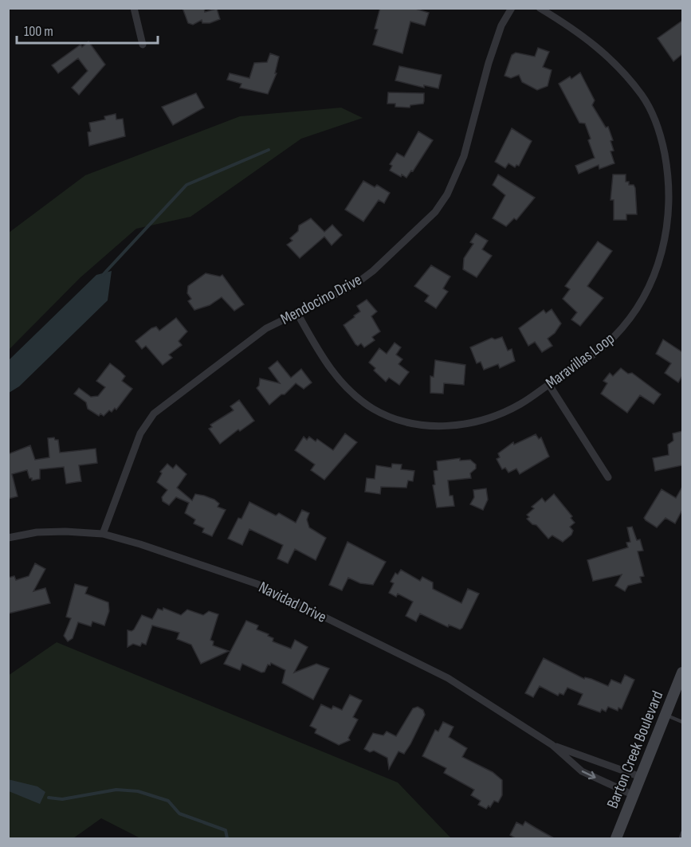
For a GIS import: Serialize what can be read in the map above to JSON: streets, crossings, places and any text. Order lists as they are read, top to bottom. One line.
{"streets":{"street":["Mendocino Drive","Maravillas Loop","Navidad Drive","Barton Creek Boulevard"]},"crossings":[["Mendocino Drive","Maravillas Loop"],["Mendocino Drive","Navidad Drive"],["Navidad Drive","Barton Creek Boulevard"]],"scale_bar":"100 m"}
